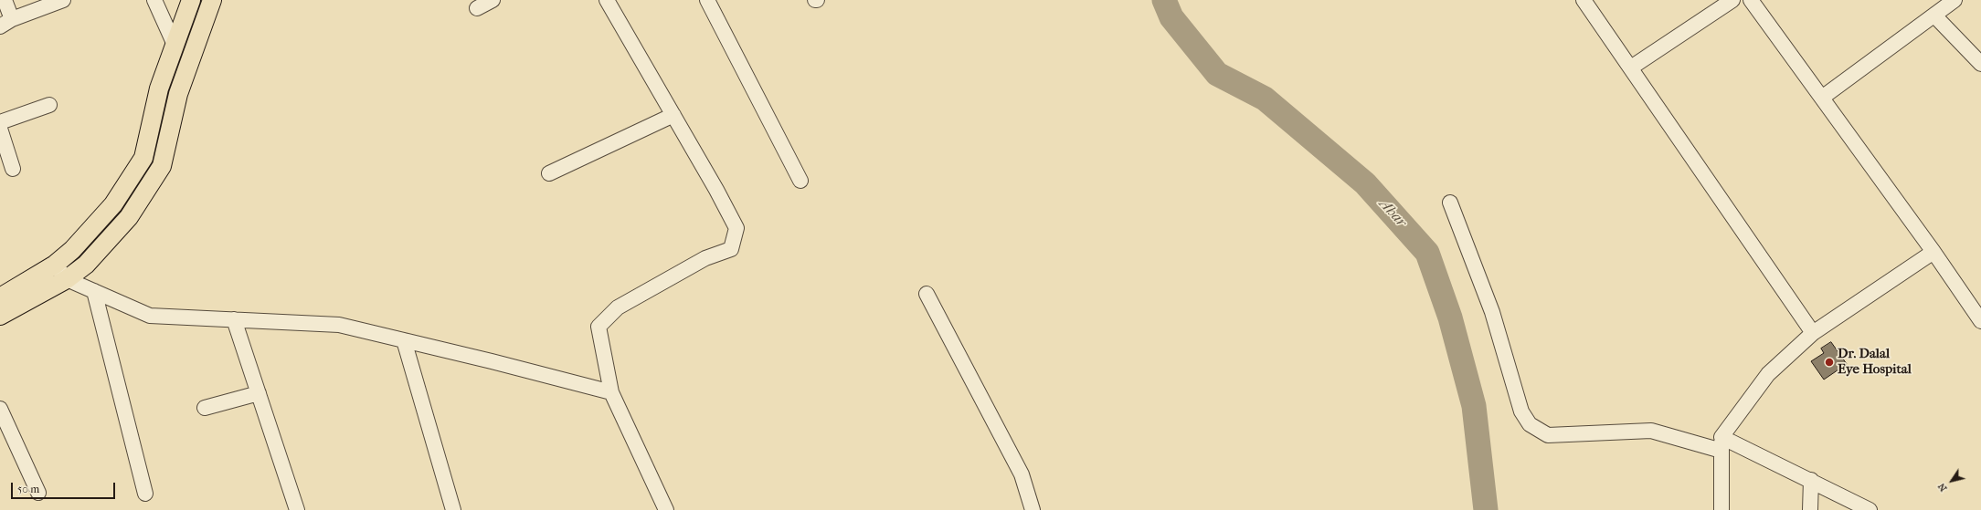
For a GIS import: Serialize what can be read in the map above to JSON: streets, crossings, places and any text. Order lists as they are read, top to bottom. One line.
{"water":["Ahar"],"places":["Dr. Dalal Eye Hospital"],"scale_bar":"50 m","north":"bottom left"}
